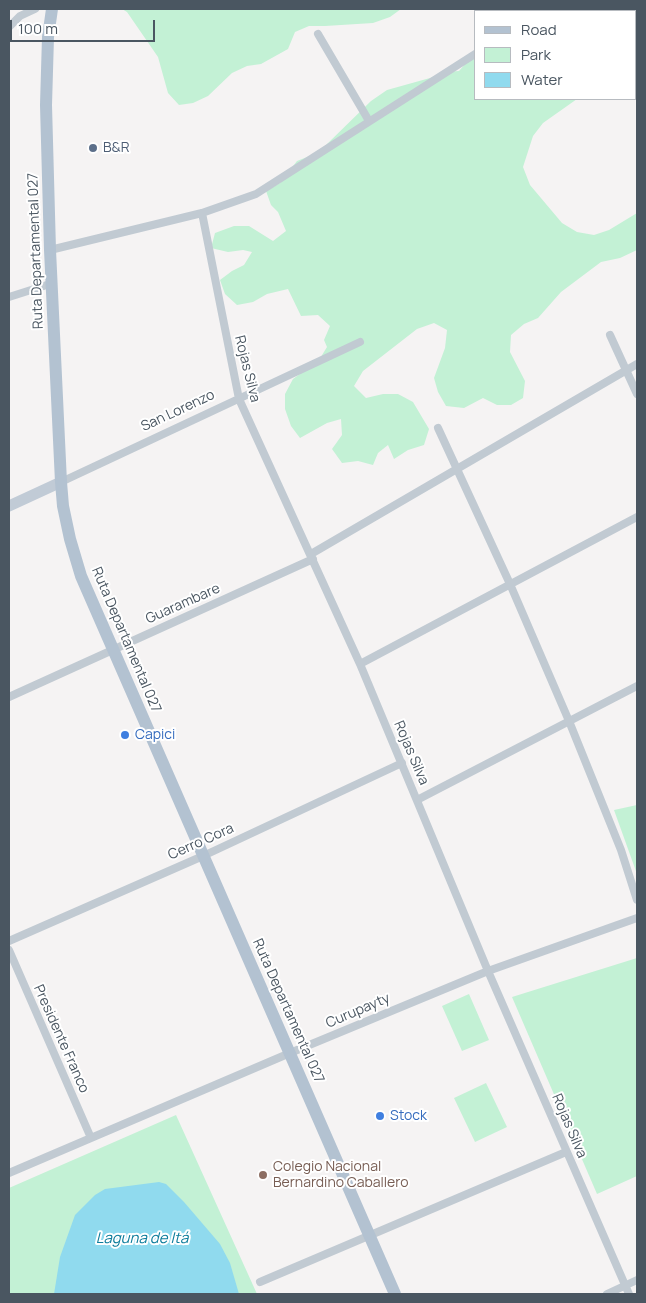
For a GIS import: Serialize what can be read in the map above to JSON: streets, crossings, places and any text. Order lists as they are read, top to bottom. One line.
{"streets":{"main road":["Ruta Departamental 027"],"street":["Rojas Silva","San Lorenzo","Guarambare","Cerro Cora","Curupayty","Presidente Franco"]},"crossings":[["Ruta Departamental 027","San Lorenzo"],["Ruta Departamental 027","Guarambare"],["Ruta Departamental 027","Cerro Cora"],["Ruta Departamental 027","Curupayty"],["Rojas Silva","San Lorenzo"],["Rojas Silva","Guarambare"],["Rojas Silva","Cerro Cora"],["Rojas Silva","Curupayty"],["Curupayty","Presidente Franco"]],"water":["Laguna de Itá"],"places":["B&R","Capici","Stock","Colegio Nacional Bernardino Caballero"],"legend":["Road","Park","Water"],"scale_bar":"100 m"}
